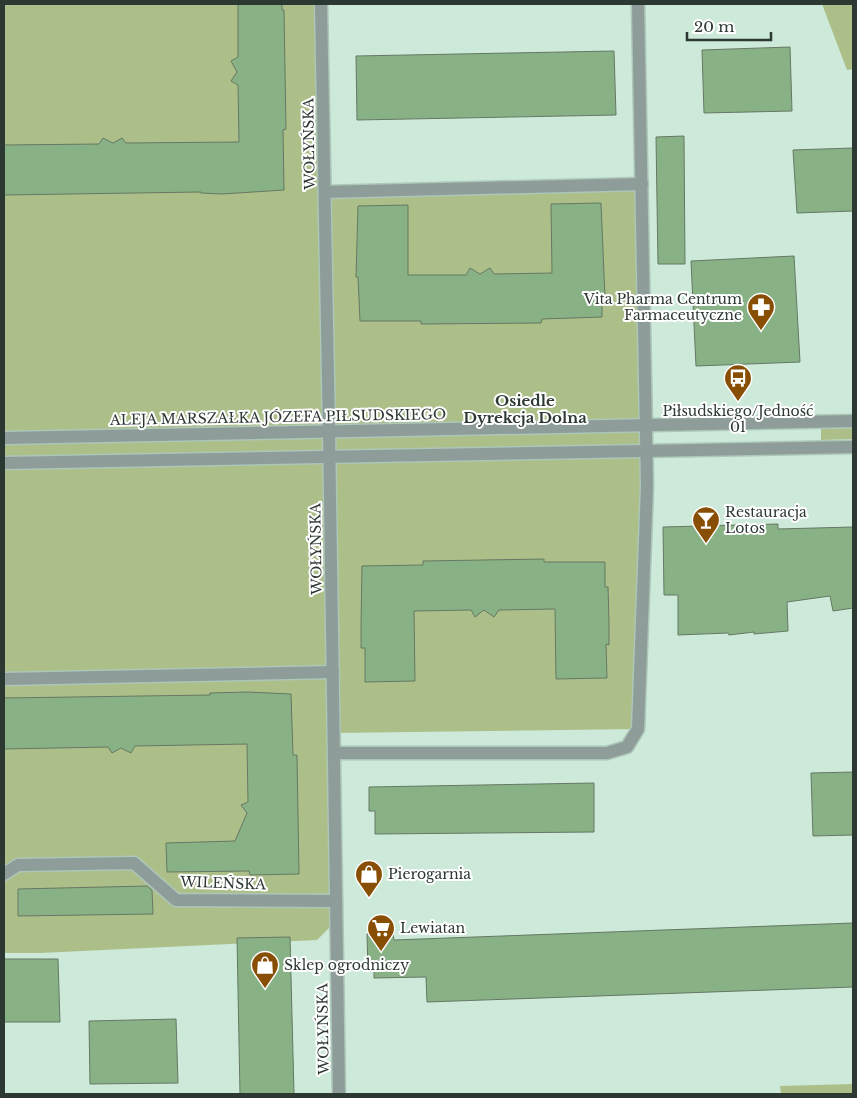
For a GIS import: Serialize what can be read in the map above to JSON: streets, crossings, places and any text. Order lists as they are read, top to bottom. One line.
{"streets":{"street":["WOŁYŃSKA","ALEJA MARSZAŁKA JÓZEFA PIŁSUDSKIEGO","WILEŃSKA"]},"crossings":[["WOŁYŃSKA","ALEJA MARSZAŁKA JÓZEFA PIŁSUDSKIEGO"],["WOŁYŃSKA","WILEŃSKA"]],"districts":["Osiedle Dyrekcja Dolna"],"places":{"pharmacy":["Vita Pharma Centrum Farmaceutyczne"],"bus stop":["Piłsudskiego/Jedność 01"],"bar":["Restauracja Lotos"],"shop":["Pierogarnia","Sklep ogrodniczy"],"supermarket":["Lewiatan"]},"scale_bar":"20 m"}
